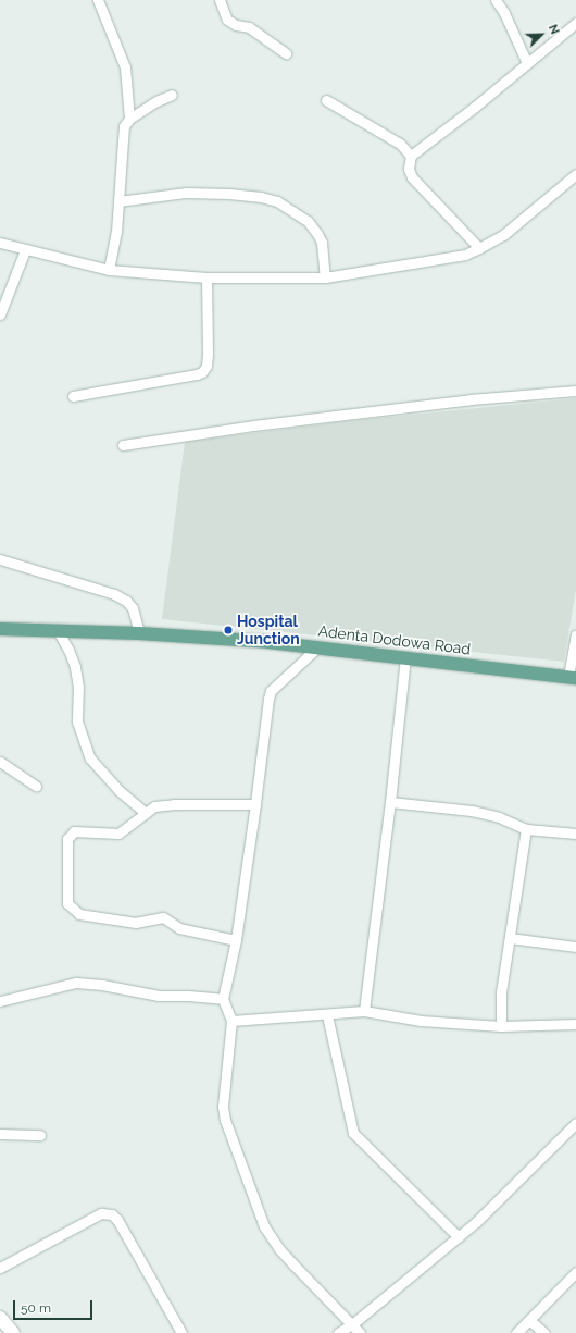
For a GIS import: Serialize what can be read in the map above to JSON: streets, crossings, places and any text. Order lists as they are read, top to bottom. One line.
{"streets":{"main road":["Adenta Dodowa Road"]},"places":["Hospital Junction"],"scale_bar":"50 m","north":"top right"}
